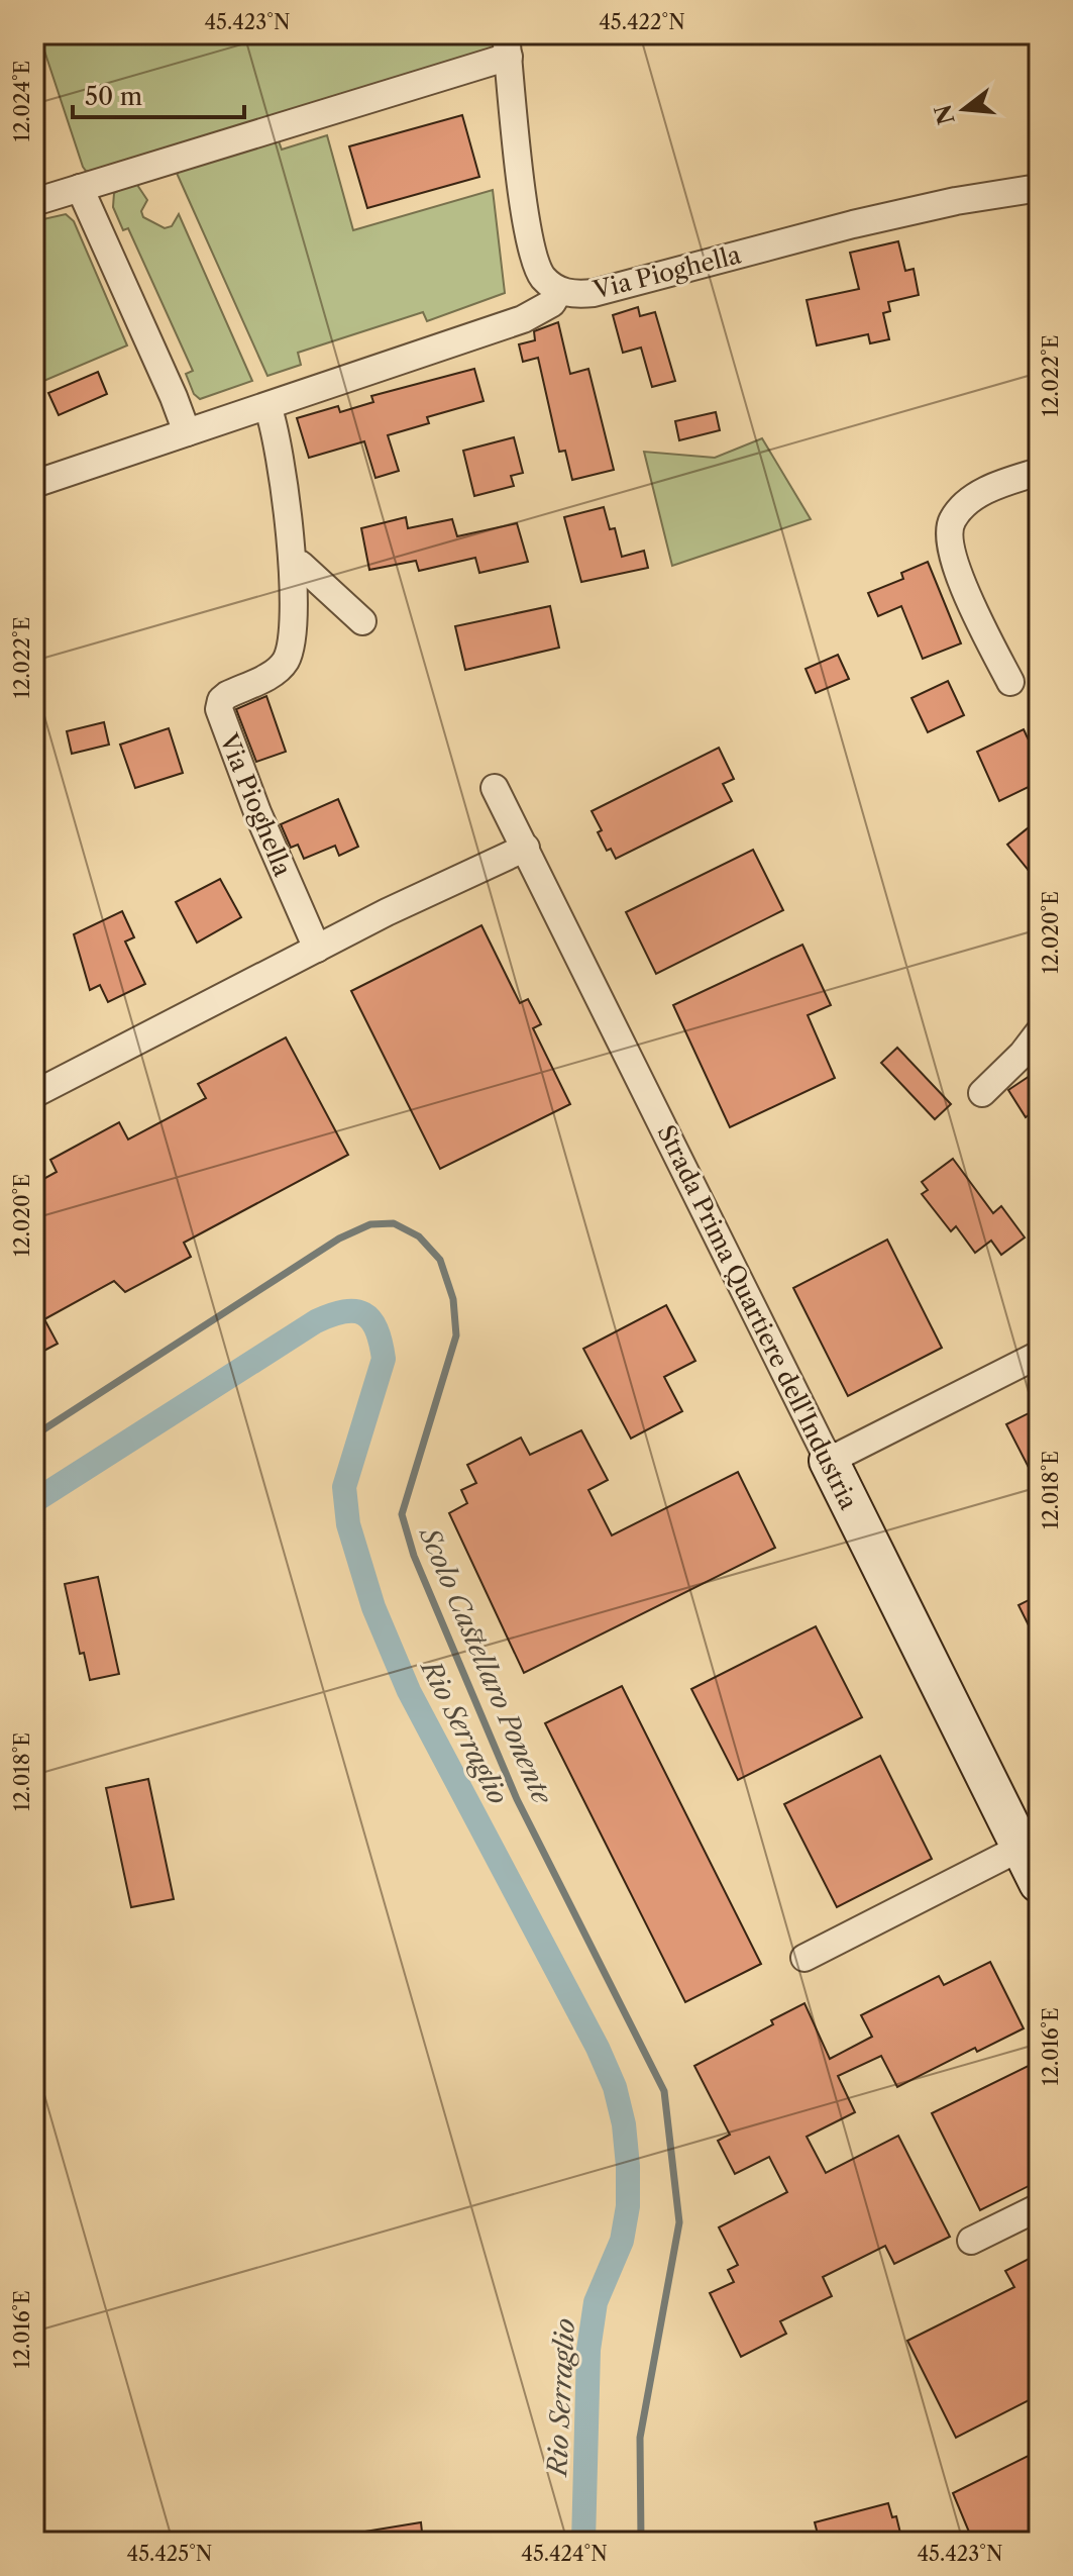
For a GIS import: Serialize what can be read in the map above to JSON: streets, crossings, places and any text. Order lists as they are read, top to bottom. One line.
{"streets":{"street":["Via Pioghella","Strada Prima Quartiere dell'Industria"]},"water":["Scolo Castellaro Ponente","Rio Serraglio"],"scale_bar":"50 m","north":"left","coordinates":["45.423°N","45.422°N","12.024°E","12.022°E","12.020°E","12.018°E","12.016°E","45.425°N","45.424°N"]}
